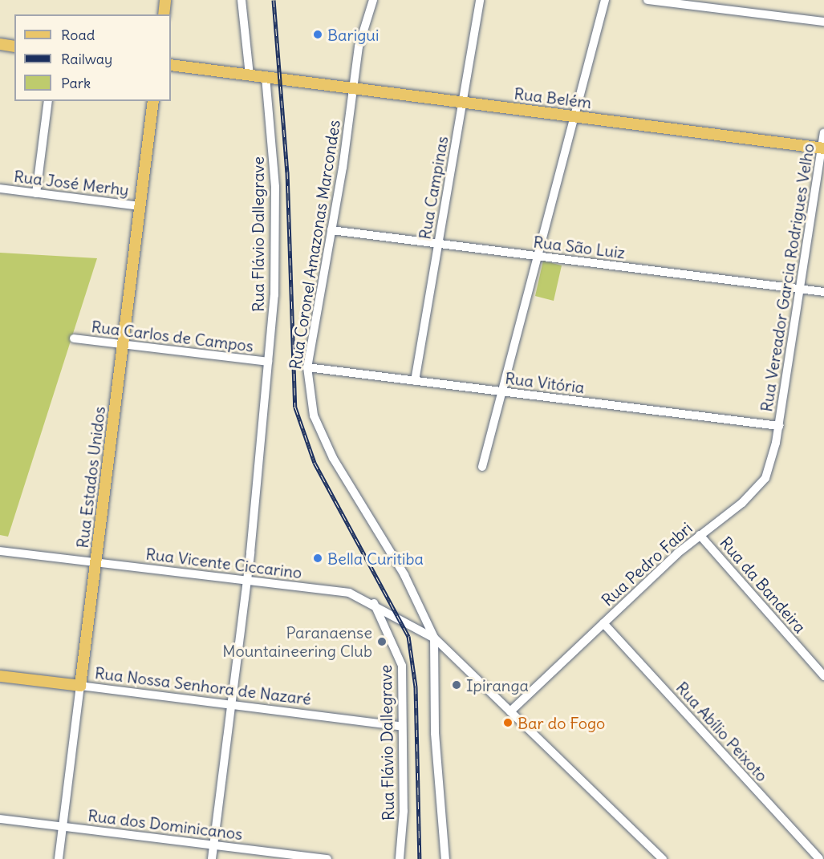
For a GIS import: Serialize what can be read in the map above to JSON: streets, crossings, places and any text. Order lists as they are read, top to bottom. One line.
{"streets":{"main road":["Rua Belém","Rua Estados Unidos","Rua Nossa Senhora de Nazaré"],"street":["Rua José Merhy","Rua Campinas","Rua Flávio Dallegrave","Rua Coronel Amazonas Marcondes","Rua São Luiz","Rua Vereador Garcia Rodrigues Velho","Rua Carlos de Campos","Rua Vitória","Rua Vicente Ciccarino","Rua Pedro Fabri","Rua da Bandeira","Rua Abílio Peixoto","Rua dos Dominicanos"]},"crossings":[["Rua Belém","Rua Campinas"],["Rua Belém","Rua Flávio Dallegrave"],["Rua Belém","Rua Coronel Amazonas Marcondes"],["Rua Belém","Rua Vereador Garcia Rodrigues Velho"],["Rua José Merhy","Rua Estados Unidos"],["Rua Campinas","Rua São Luiz"],["Rua Campinas","Rua Vitória"],["Rua Flávio Dallegrave","Rua Carlos de Campos"],["Rua Flávio Dallegrave","Rua Vicente Ciccarino"],["Rua Flávio Dallegrave","Rua Nossa Senhora de Nazaré"],["Rua Flávio Dallegrave","Rua dos Dominicanos"],["Rua Coronel Amazonas Marcondes","Rua São Luiz"],["Rua Coronel Amazonas Marcondes","Rua Vitória"],["Rua Coronel Amazonas Marcondes","Rua Vicente Ciccarino"],["Rua Coronel Amazonas Marcondes","Rua Pedro Fabri"],["Rua São Luiz","Rua Vereador Garcia Rodrigues Velho"],["Rua Vereador Garcia Rodrigues Velho","Rua Vitória"],["Rua Vereador Garcia Rodrigues Velho","Rua Pedro Fabri"],["Rua Carlos de Campos","Rua Estados Unidos"],["Rua Vitória","Rua Pedro Fabri"],["Rua Estados Unidos","Rua Vicente Ciccarino"],["Rua Estados Unidos","Rua Nossa Senhora de Nazaré"],["Rua Estados Unidos","Rua dos Dominicanos"],["Rua Pedro Fabri","Rua da Bandeira"],["Rua Pedro Fabri","Rua Abílio Peixoto"]],"places":["Barigui","Bella Curitiba","Paranaense Mountaineering Club","Ipiranga","Bar do Fogo"],"legend":["Road","Railway","Park"]}
